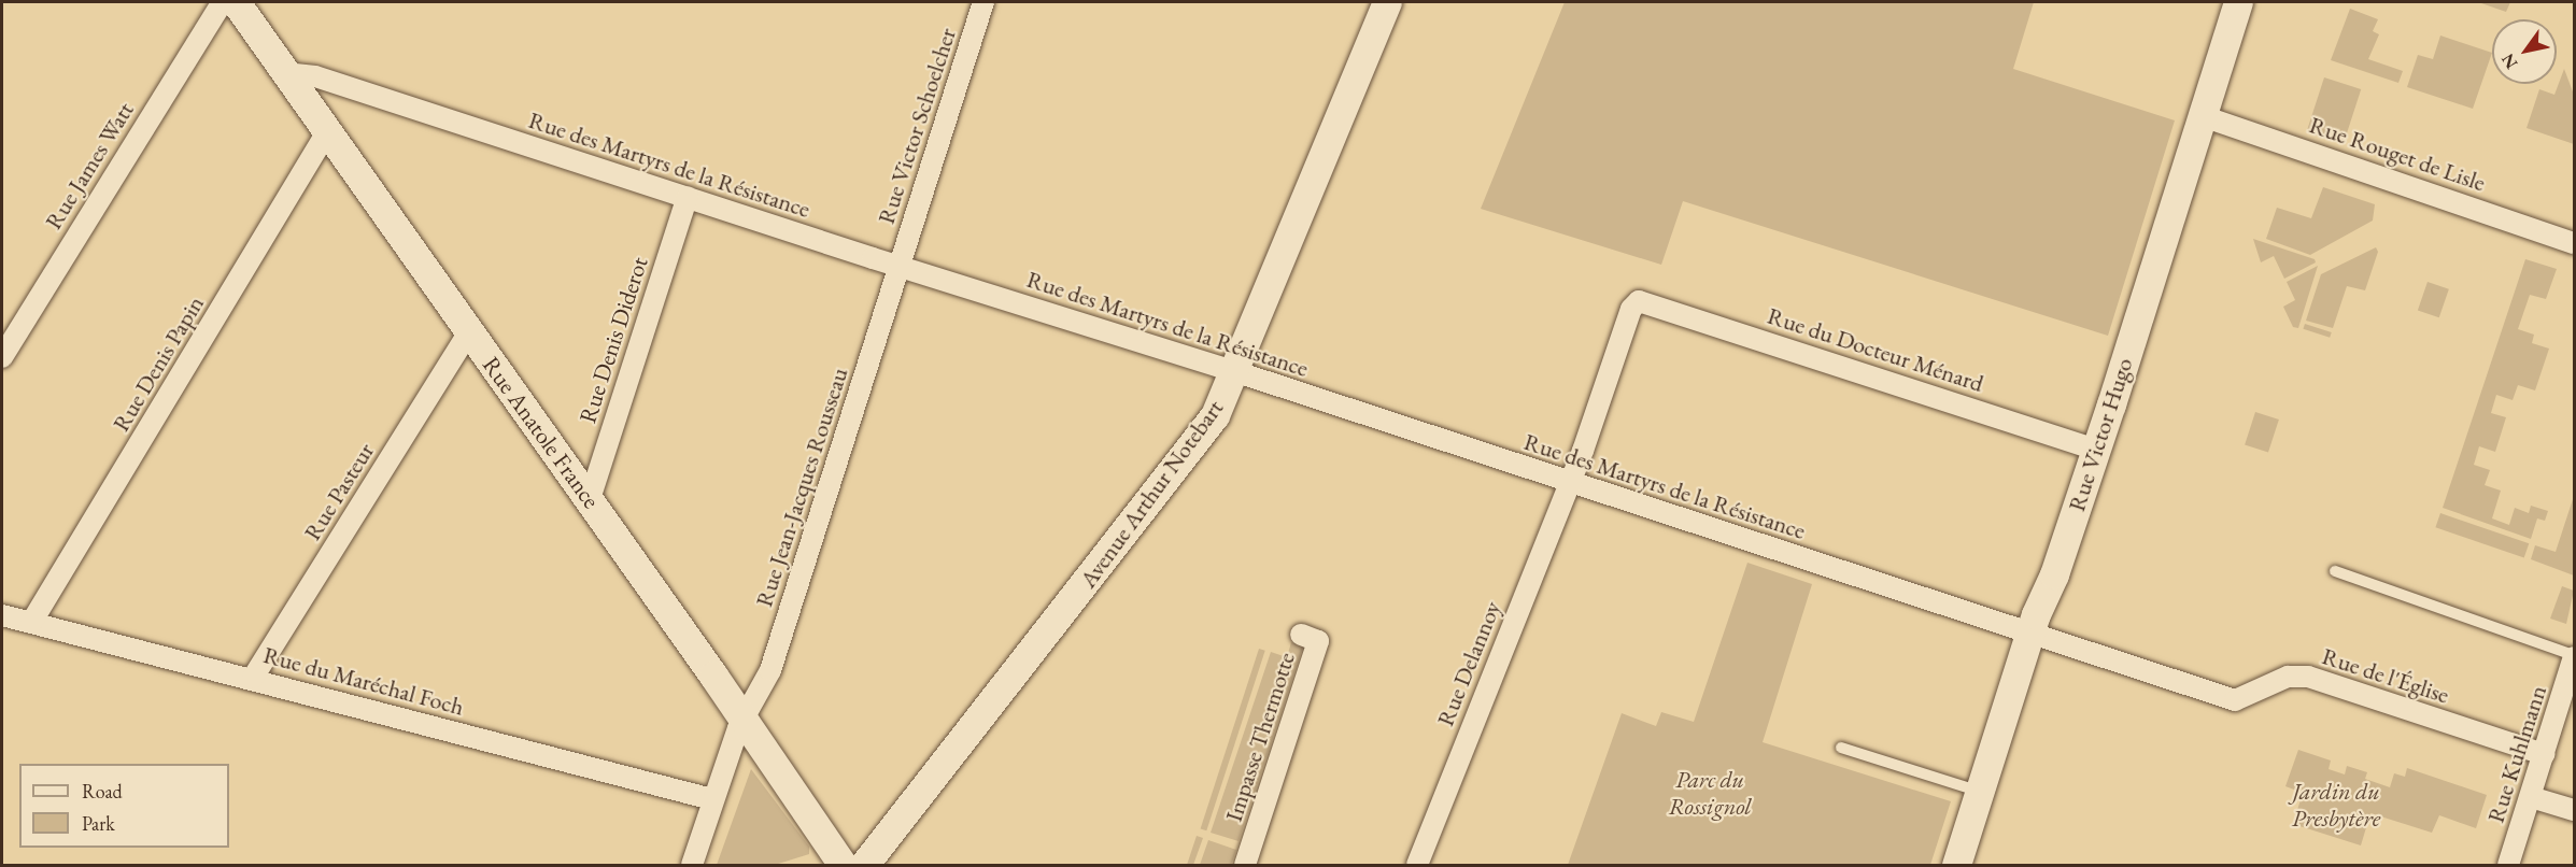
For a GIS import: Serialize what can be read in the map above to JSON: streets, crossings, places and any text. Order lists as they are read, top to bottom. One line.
{"streets":{"street":["Rue Victor Schoelcher","Rue Rouget de Lisle","Rue des Martyrs de la Résistance","Rue James Watt","Rue Denis Diderot","Rue du Docteur Ménard","Rue Denis Papin","Rue Anatole France","Rue Victor Hugo","Rue Jean-Jacques Rousseau","Rue Pasteur","Avenue Arthur Notebart","Rue Delannoy","Rue de l'Église","Rue du Maréchal Foch","Impasse Thermotte","Rue Kuhlmann"]},"crossings":[["Rue Victor Schoelcher","Rue des Martyrs de la Résistance"],["Rue Victor Schoelcher","Rue Jean-Jacques Rousseau"],["Rue Rouget de Lisle","Rue Victor Hugo"],["Rue des Martyrs de la Résistance","Rue Denis Diderot"],["Rue des Martyrs de la Résistance","Rue Anatole France"],["Rue des Martyrs de la Résistance","Rue Victor Hugo"],["Rue des Martyrs de la Résistance","Rue Jean-Jacques Rousseau"],["Rue des Martyrs de la Résistance","Avenue Arthur Notebart"],["Rue des Martyrs de la Résistance","Rue Delannoy"],["Rue des Martyrs de la Résistance","Rue de l'Église"],["Rue Denis Diderot","Rue Anatole France"],["Rue du Docteur Ménard","Rue Victor Hugo"],["Rue du Docteur Ménard","Rue Delannoy"],["Rue Denis Papin","Rue Anatole France"],["Rue Denis Papin","Rue du Maréchal Foch"],["Rue Anatole France","Rue Jean-Jacques Rousseau"],["Rue Anatole France","Rue Pasteur"],["Rue Victor Hugo","Rue de l'Église"],["Rue Jean-Jacques Rousseau","Rue du Maréchal Foch"],["Rue Pasteur","Rue du Maréchal Foch"],["Rue de l'Église","Rue Kuhlmann"]],"parks":["Parc du Rossignol","Jardin du Presbytère"],"legend":["Road","Park"],"north":"bottom left"}
